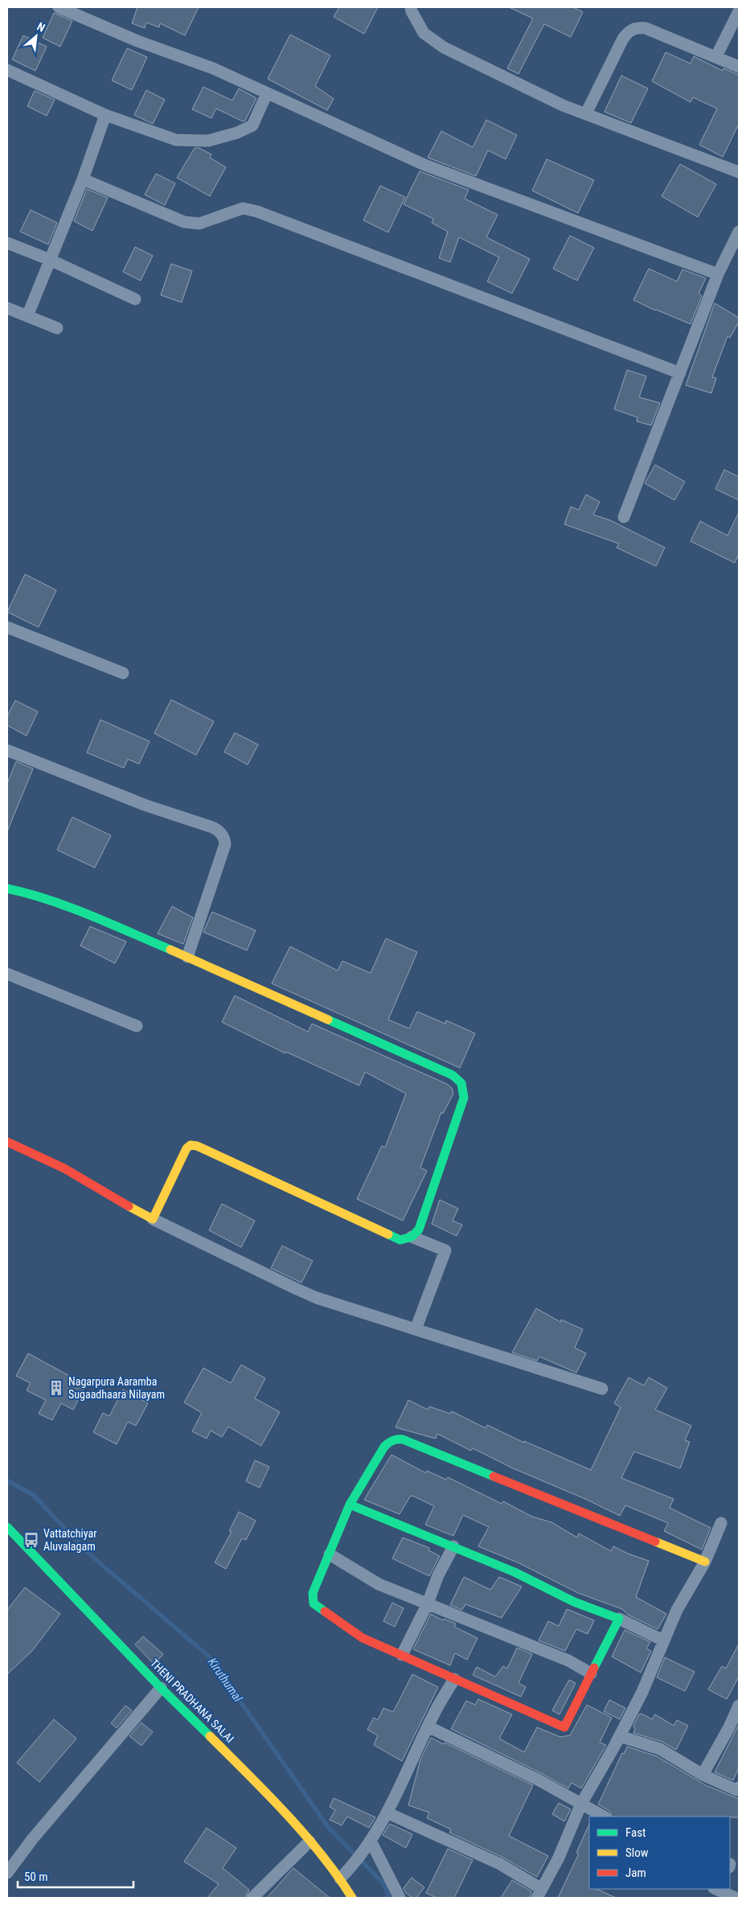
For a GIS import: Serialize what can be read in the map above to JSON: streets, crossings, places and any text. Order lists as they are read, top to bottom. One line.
{"streets":{"street":["THENI PRADHANA SALAI"]},"water":["Kiruthumal"],"places":{"building":["Nagarpura Aaramba Sugaadhaara Nilayam"],"bus stop":["Vattatchiyar Aluvalagam"]},"legend":["Fast","Slow","Jam"],"scale_bar":"50 m","north":"top right"}
